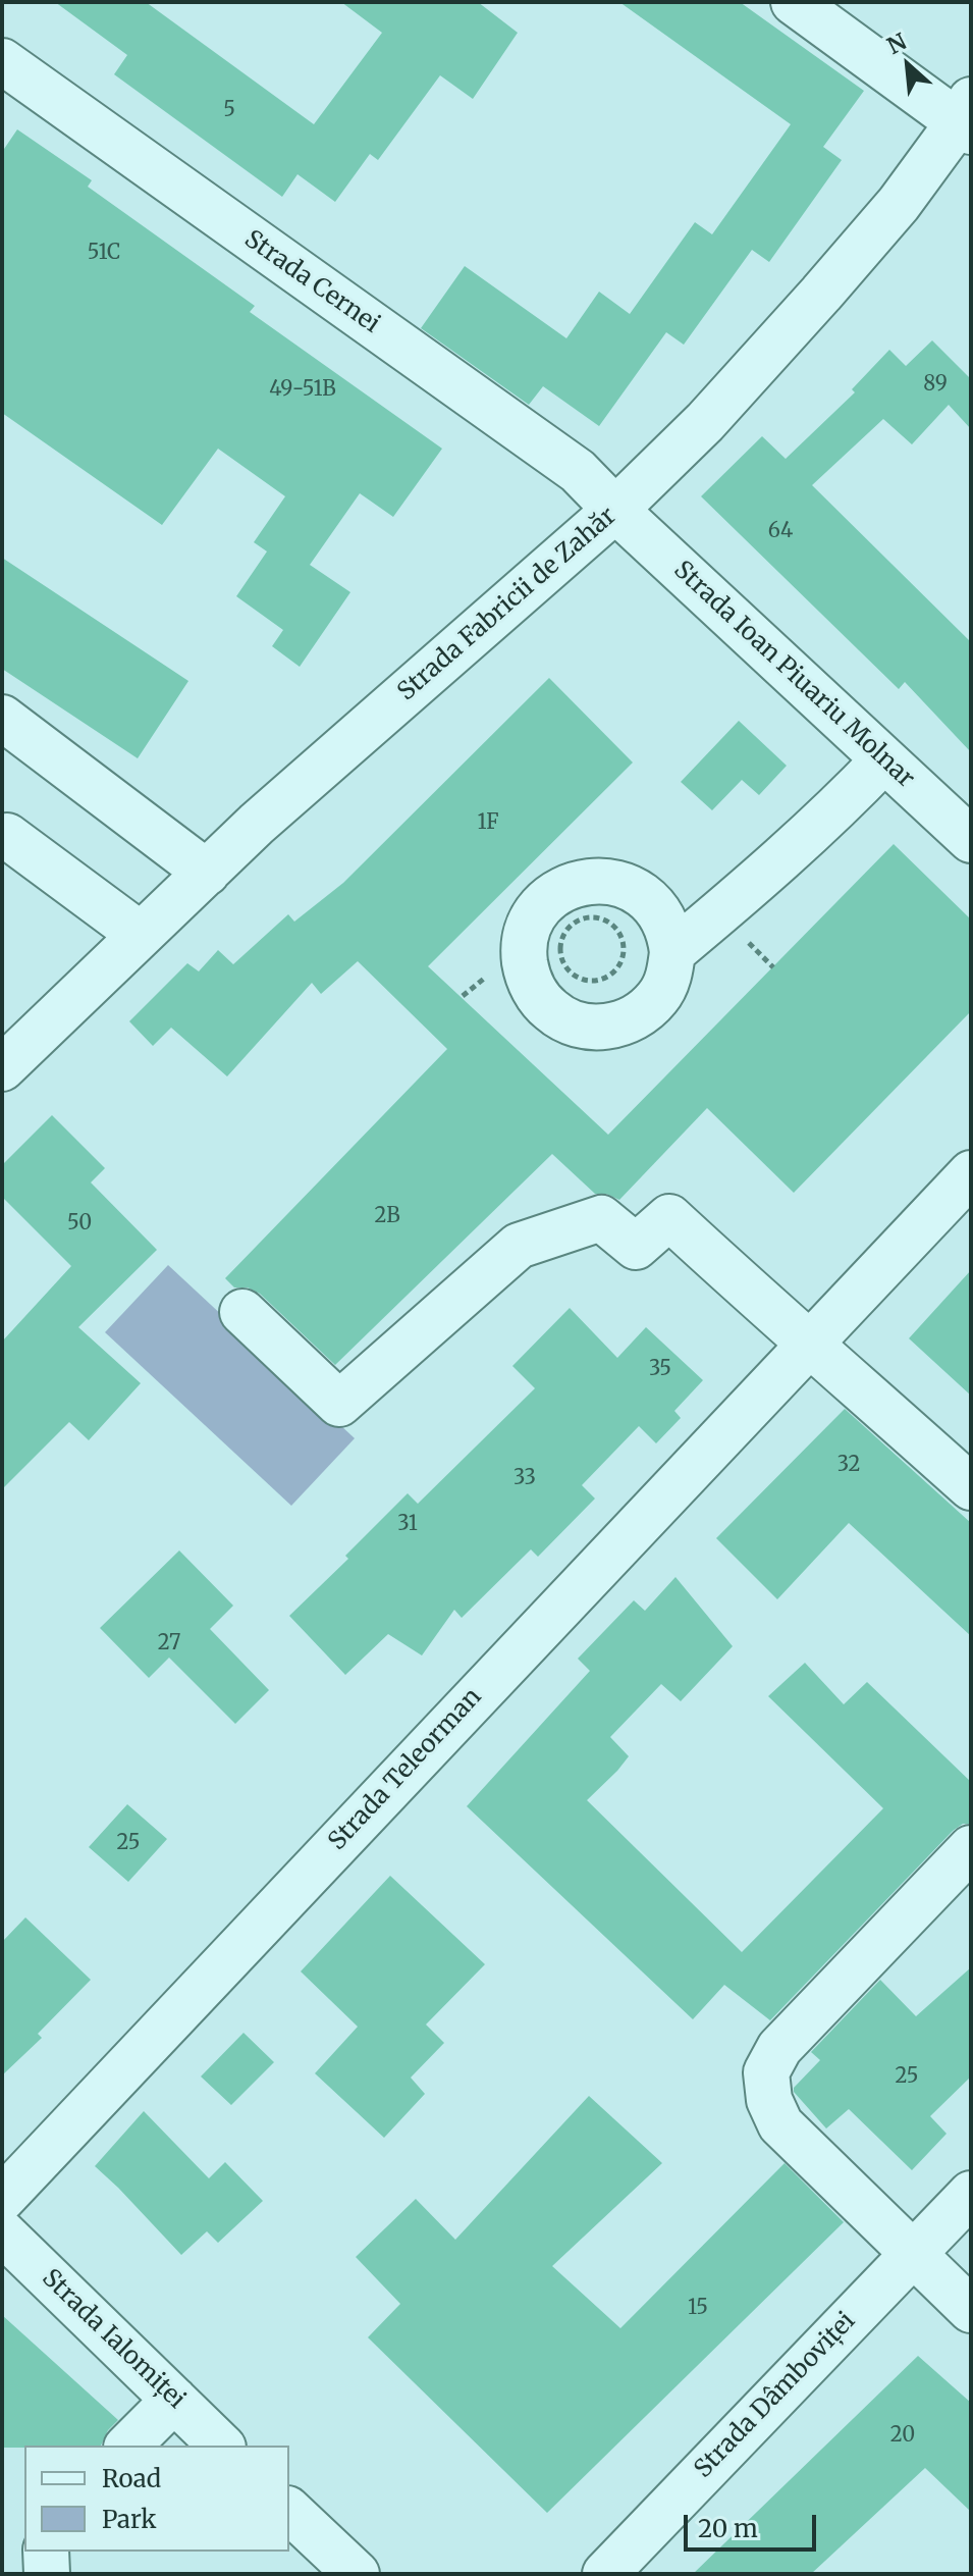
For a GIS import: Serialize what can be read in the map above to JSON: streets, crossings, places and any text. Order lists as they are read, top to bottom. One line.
{"streets":{"street":["Strada Cernei","Strada Fabricii de Zahăr","Strada Ioan Piuariu Molnar","Strada Teleorman","Strada Ialomiței","Strada Dâmboviței"]},"crossings":[["Strada Cernei","Strada Fabricii de Zahăr"],["Strada Cernei","Strada Ioan Piuariu Molnar"],["Strada Fabricii de Zahăr","Strada Ioan Piuariu Molnar"]],"house_numbers":["5","51C","89","49-51B","64","1F","2B","50","35","32","33","31","27","25","25","15","20"],"legend":["Road","Park"],"scale_bar":"20 m","north":"top left"}
